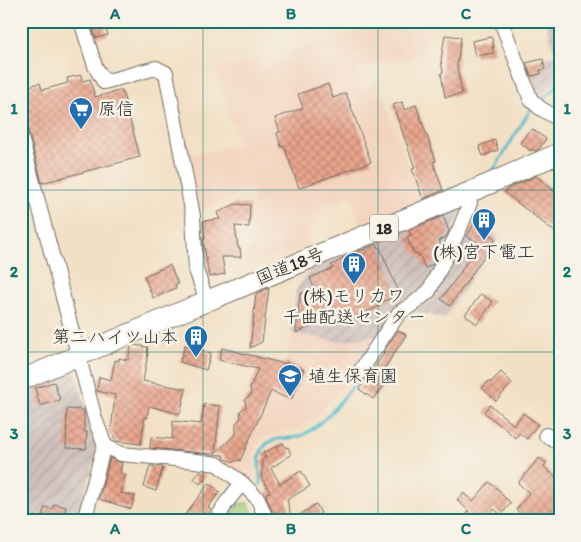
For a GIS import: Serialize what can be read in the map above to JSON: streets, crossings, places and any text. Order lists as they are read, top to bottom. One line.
{"streets":{"highway":["18","国道18号"]},"places":{"supermarket":["原信"],"building":["(株)宮下電工","(株)モリカワ 千曲配送センター","第二ハイツ山本"],"school or university":["埴生保育園"]},"grid":{"columns":["A","B","C"],"rows":["1","2","3"]}}
